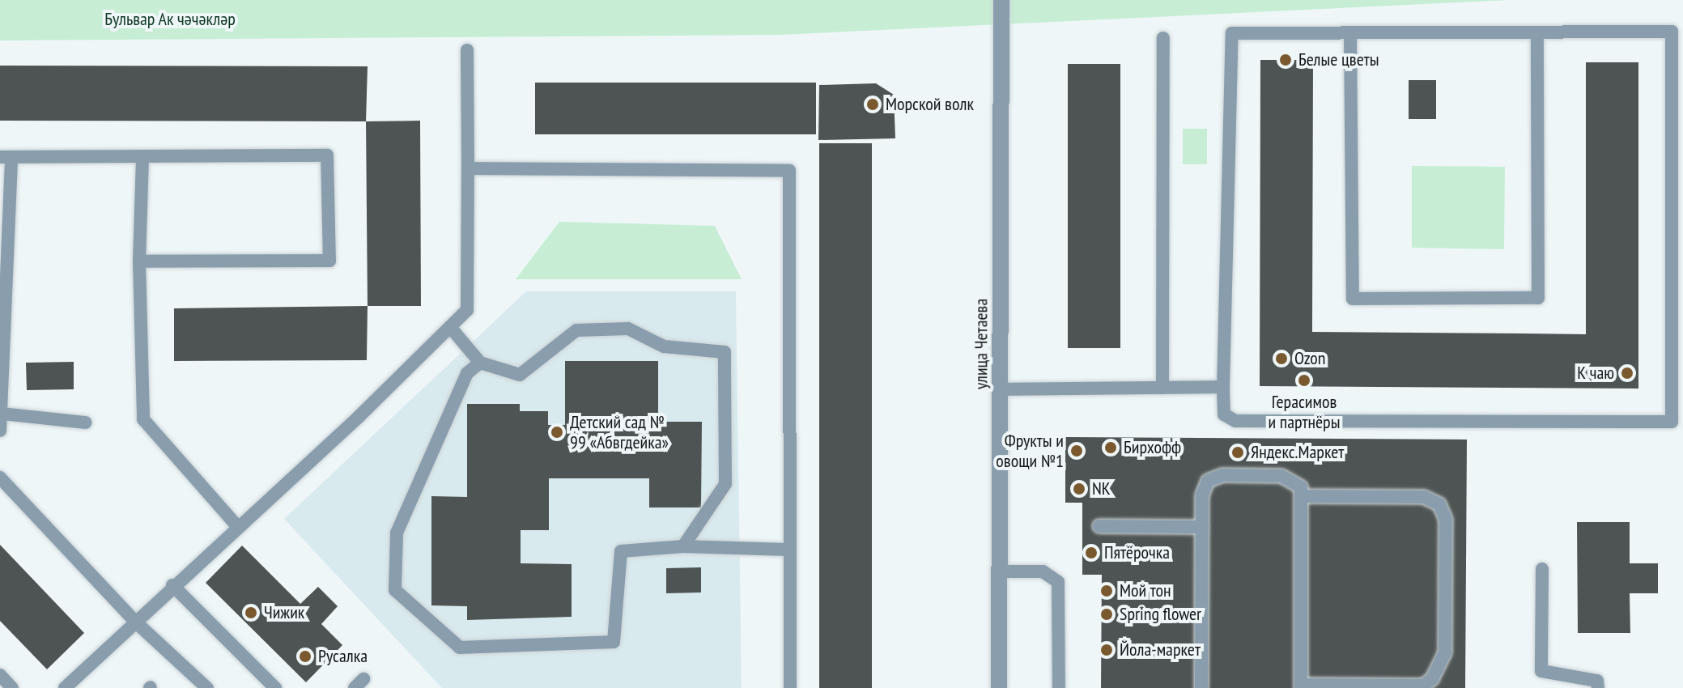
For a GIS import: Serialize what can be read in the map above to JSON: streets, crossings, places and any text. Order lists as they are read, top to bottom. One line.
{"streets":{"street":["улица Четаева"]},"parks":["Бульвар Ак чәчәкләр"],"places":["Белые цветы","Морской волк","Ozon","К чаю","Герасимов и партнёры","Детский сад № 99 «Абвгдейка»","Бирхофф","Фрукты и овощи №1","Яндекс.Маркет","NK","Пятёрочка","Мой тон","Чижик","Spring flower","Йола-маркет","Русалка"]}
